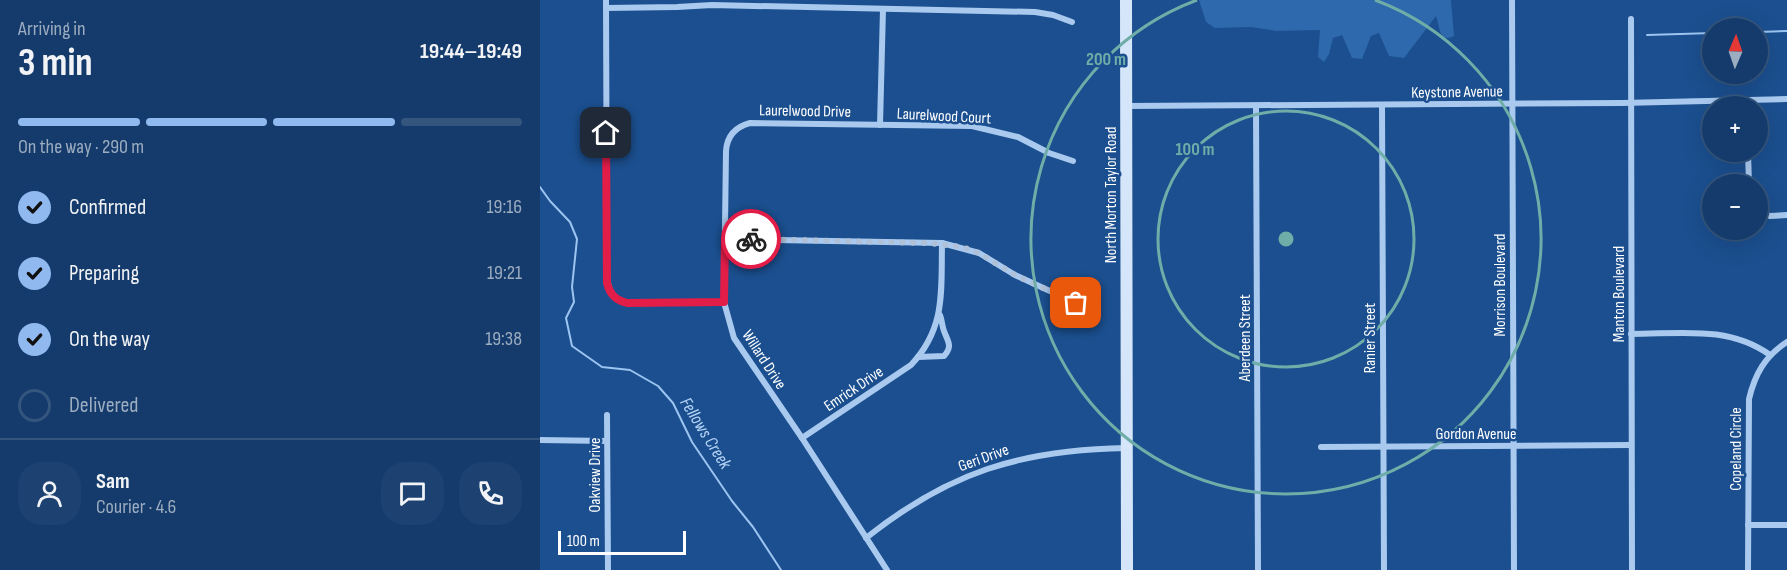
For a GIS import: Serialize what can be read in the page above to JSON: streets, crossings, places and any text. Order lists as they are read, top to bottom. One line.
{"streets":{"street":["Keystone Avenue","Laurelwood Drive","Laurelwood Court","North Morton Taylor Road","Morrison Boulevard","Manton Boulevard","Aberdeen Street","Ranier Street","Willard Drive","Emrick Drive","Gordon Avenue","Copeland Circle","Geri Drive","Oakview Drive"]},"crossings":[["Keystone Avenue","North Morton Taylor Road"],["Keystone Avenue","Morrison Boulevard"],["Keystone Avenue","Manton Boulevard"],["Keystone Avenue","Aberdeen Street"],["Keystone Avenue","Ranier Street"],["Laurelwood Drive","Laurelwood Court"],["Laurelwood Drive","Willard Drive"],["North Morton Taylor Road","Geri Drive"],["Morrison Boulevard","Gordon Avenue"],["Manton Boulevard","Gordon Avenue"],["Ranier Street","Gordon Avenue"],["Willard Drive","Emrick Drive"],["Willard Drive","Geri Drive"]],"water":["Fellows Creek"],"scale_bar":"100 m","north":"top","page":{"heading":["3 min","Arriving in","19:44–19:49"],"panel":["Sam","Courier · 4.6"],"map_buttons":["+","−"],"bar":"On the way · 290 m","list":[["Confirmed","19:16"],["Preparing","19:21"],["On the way","19:38"],"Delivered"],"scale":"100 m"},"rings":["200 m","100 m"]}
